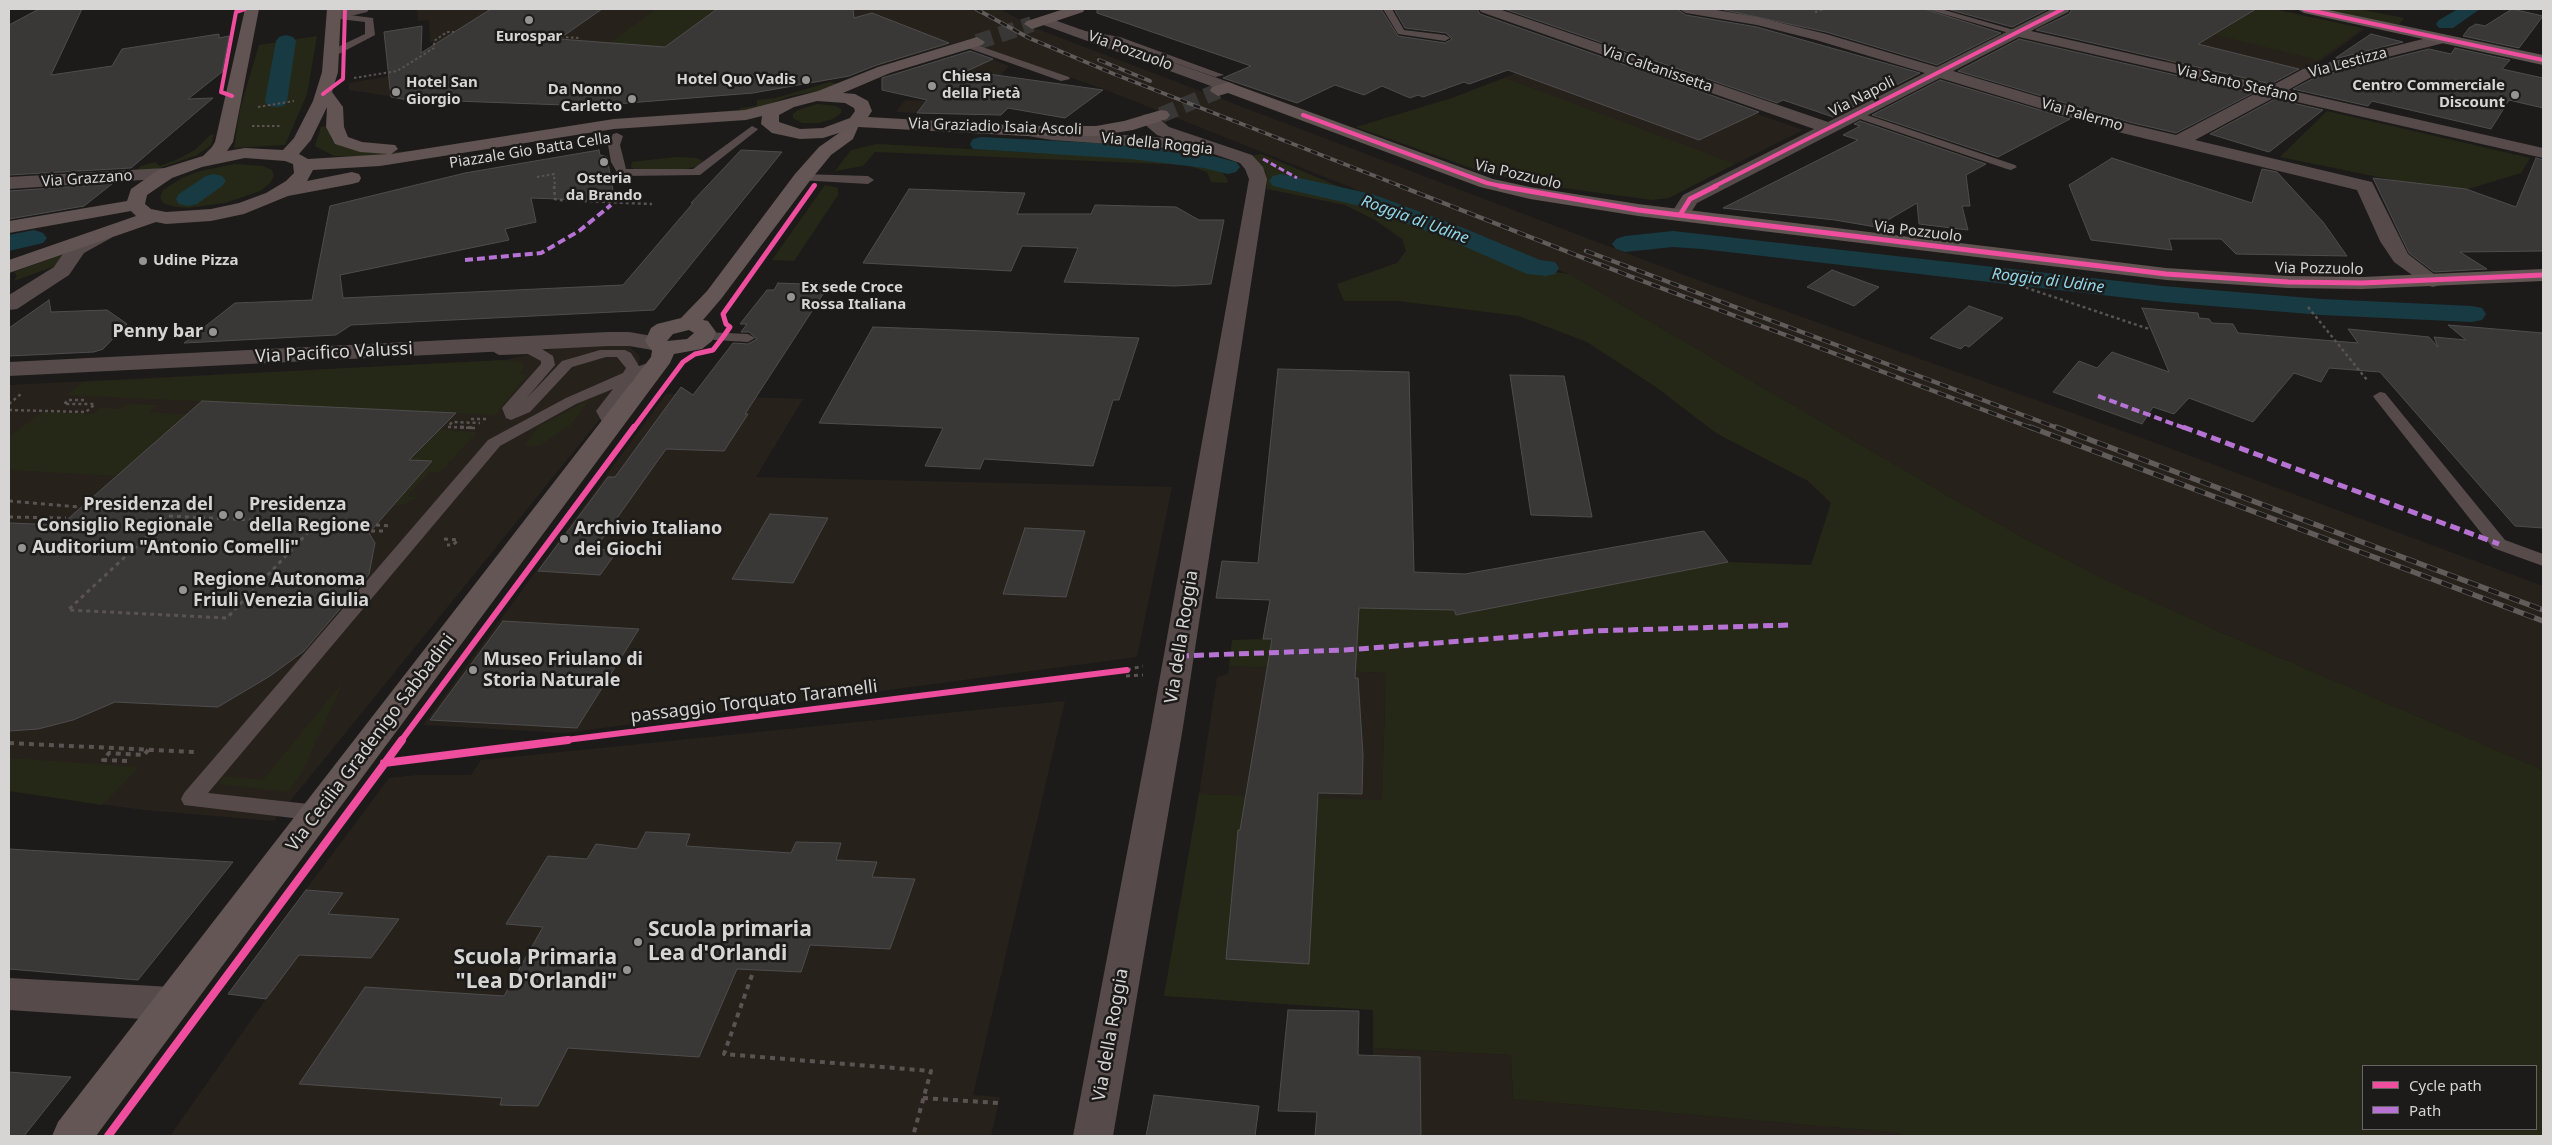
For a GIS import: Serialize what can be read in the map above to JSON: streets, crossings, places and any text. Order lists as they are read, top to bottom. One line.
{"streets":{"main road":["Via Pozzuolo","Via Graziadio Isaia Ascoli","Piazzale Gio Batta Cella"],"street":["Via Lestizza","Via Caltanissetta","Via Santo Stefano","Via Napoli","Via Palermo","Via della Roggia","Via Grazzano","Via Pacifico Valussi","Via Cecilia Gradenigo Sabbadini"],"cycle path":["passaggio Torquato Taramelli"]},"crossings":[["Via Pozzuolo","Via Napoli"],["Via Pozzuolo","Via Palermo"],["Via Lestizza","Via Santo Stefano"],["Via Lestizza","Via Palermo"],["Via Caltanissetta","Via Napoli"],["Via Santo Stefano","Via Napoli"],["Via Napoli","Via Palermo"],["Via Graziadio Isaia Ascoli","Via della Roggia"],["Via Graziadio Isaia Ascoli","Piazzale Gio Batta Cella"],["Piazzale Gio Batta Cella","Via Grazzano"],["Via Pacifico Valussi","Via Cecilia Gradenigo Sabbadini"]],"water":["Roggia di Udine"],"places":["Eurospar","Hotel Quo Vadis","Chiesa della Pietà","Hotel San Giorgio","Centro Commerciale Discount","Da Nonno Carletto","Osteria da Brando","Udine Pizza","Ex sede Croce Rossa Italiana","Penny bar","Presidenza del Consiglio Regionale","Presidenza della Regione","Archivio Italiano dei Giochi","Auditorium \"Antonio Comelli\"","Regione Autonoma Friuli Venezia Giulia","Museo Friulano di Storia Naturale","Scuola primaria Lea d'Orlandi","Scuola Primaria \"Lea D'Orlandi\""],"legend":["Cycle path","Path"]}
